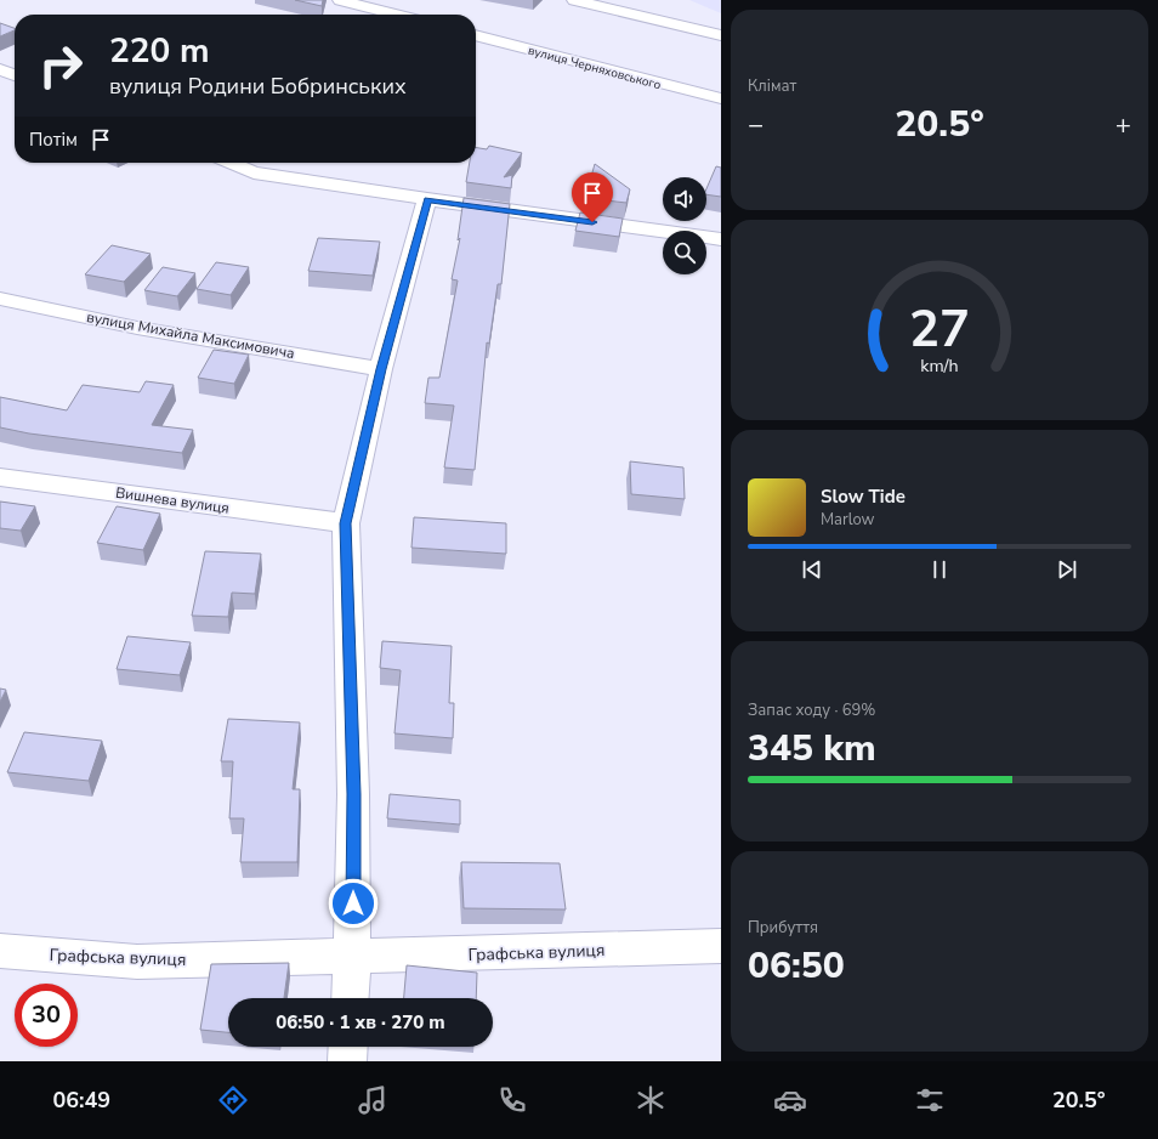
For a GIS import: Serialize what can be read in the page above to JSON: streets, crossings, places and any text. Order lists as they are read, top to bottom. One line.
{"streets":{"street":["вулиця Черняховського","вулиця Михайла Максимовича","Вишнева вулиця","Графська вулиця"]},"page":{"tile":["Клімат",["Запас ходу · 69%","345 km"],["Прибуття","06:50"]],"turn":["220 m","вулиця Родини Бобринських"],"heat":["−","20.5°","+"],"then":"Потім","song":["Slow Tide","Marlow"],"limit":"30","trip":"06:50 · 1 хв · 270 m","tabs":["06:49","20.5°"],"gauge":["27","km/h"]}}
